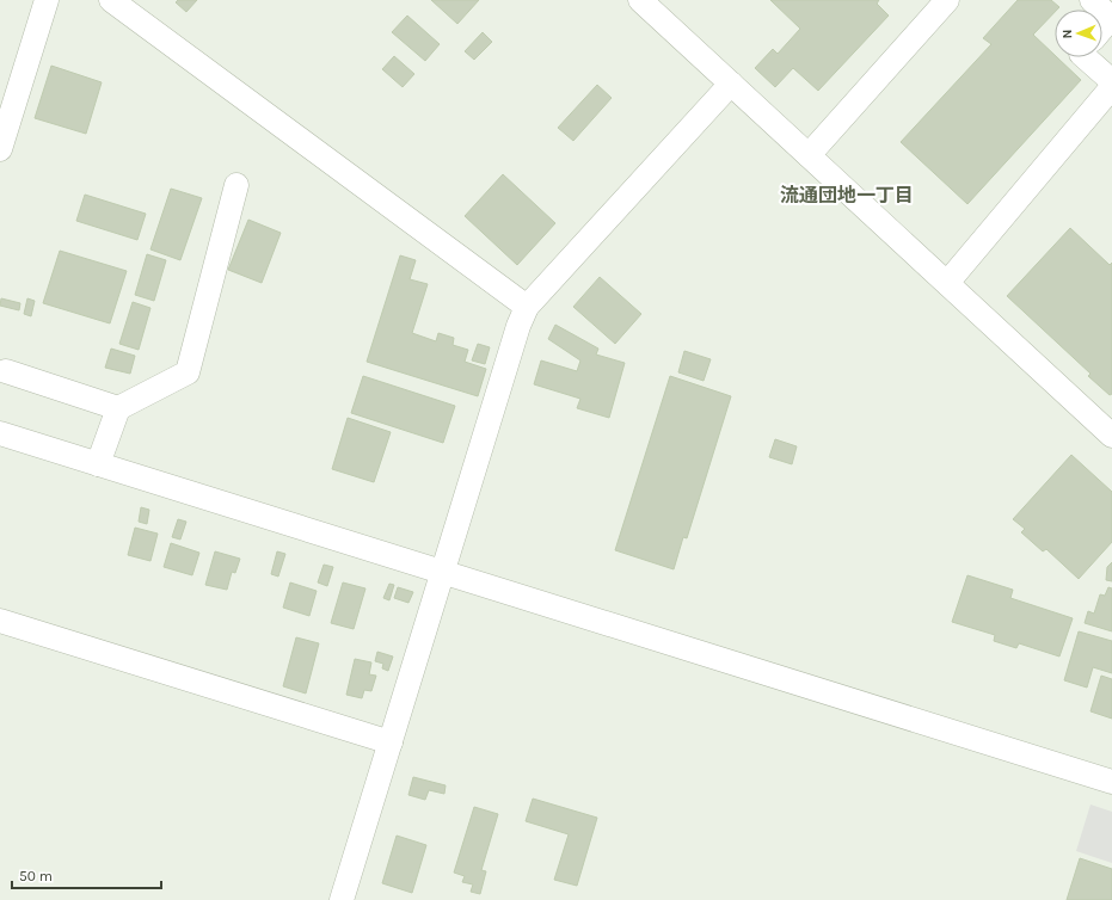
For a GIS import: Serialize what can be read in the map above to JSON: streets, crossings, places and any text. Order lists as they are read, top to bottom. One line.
{"districts":["流通団地一丁目"],"scale_bar":"50 m","north":"left"}
